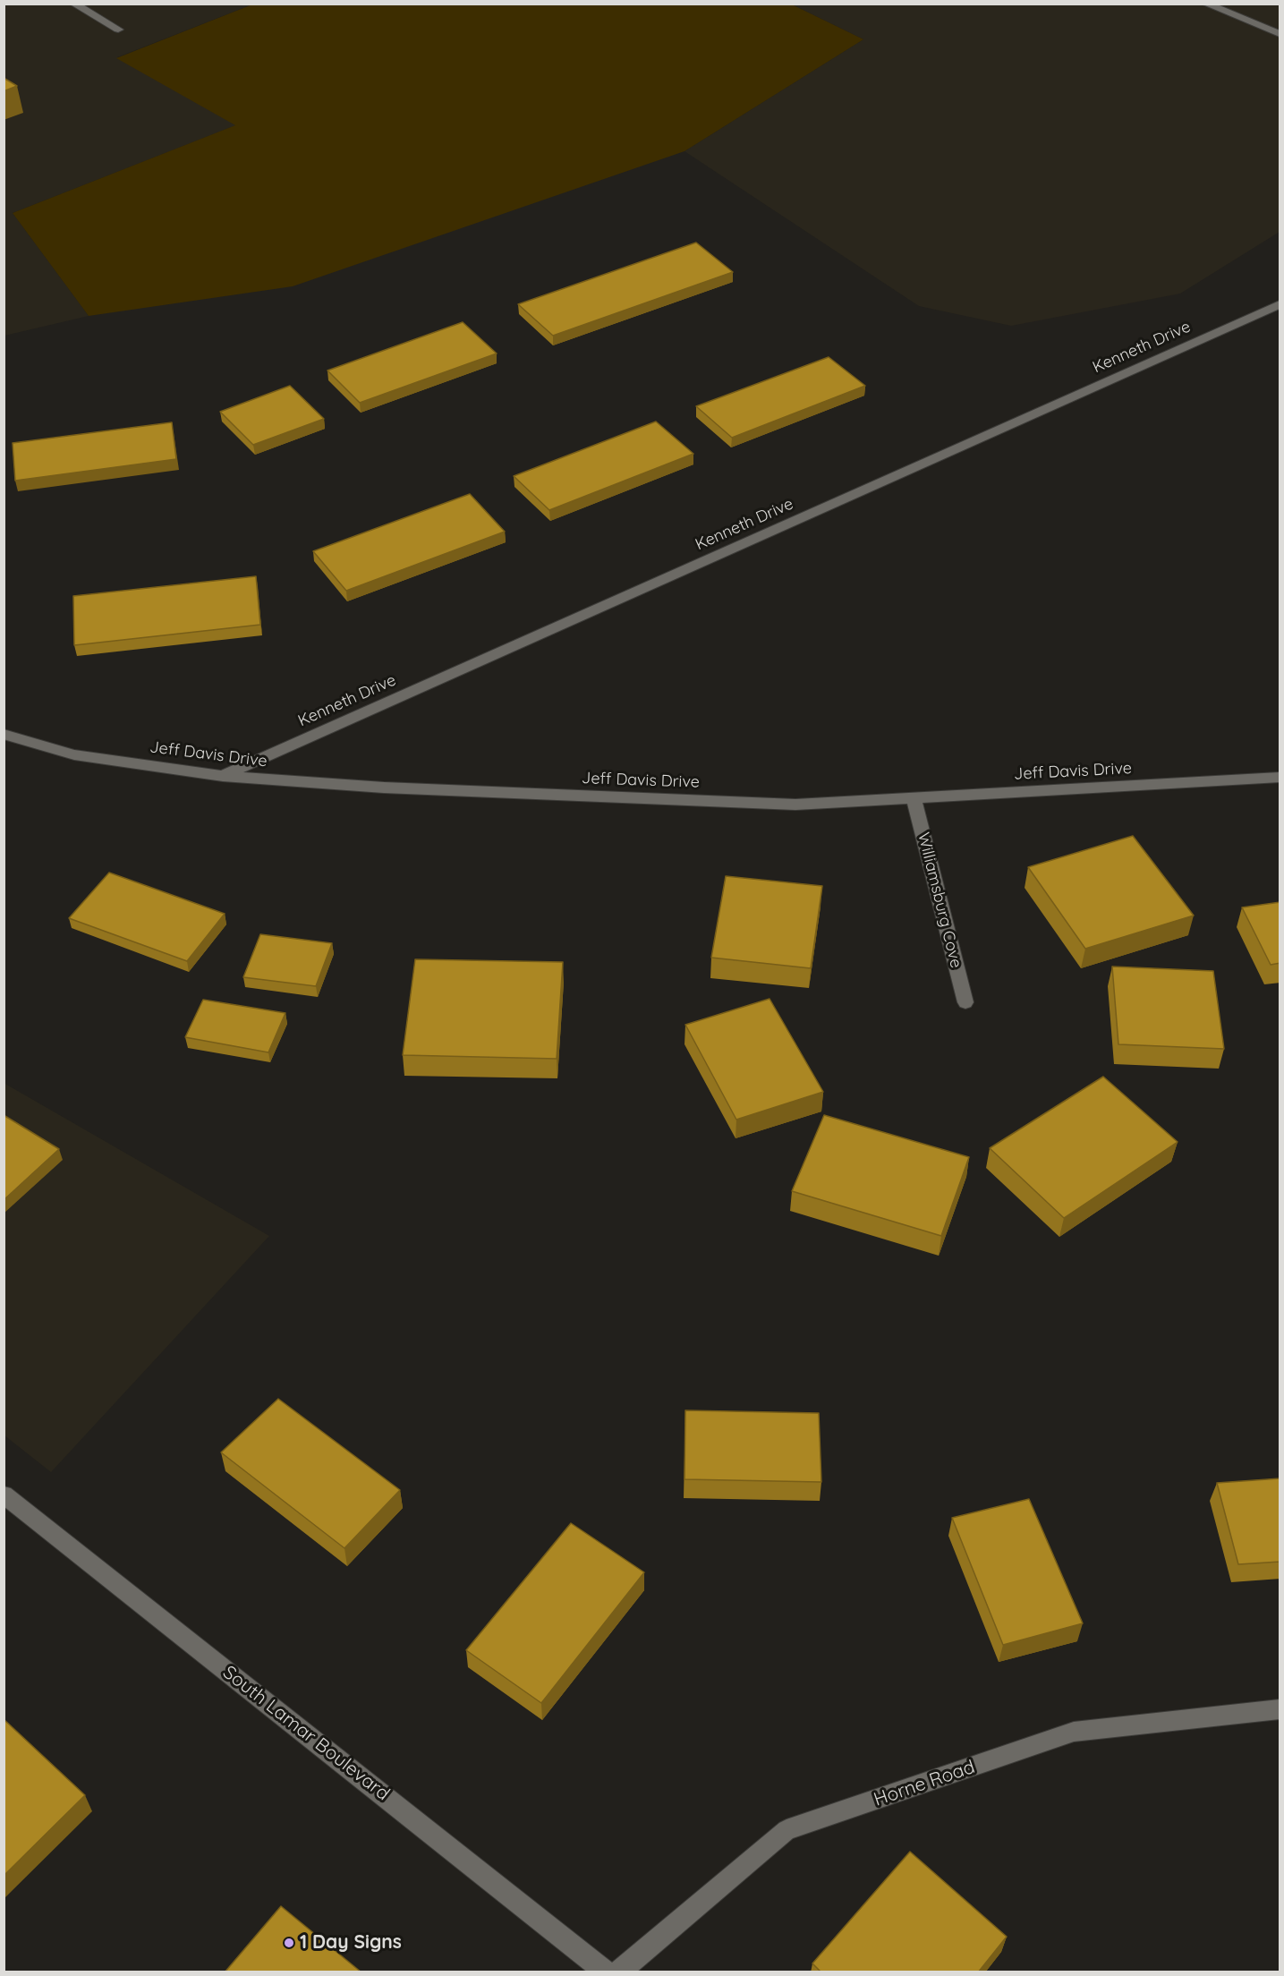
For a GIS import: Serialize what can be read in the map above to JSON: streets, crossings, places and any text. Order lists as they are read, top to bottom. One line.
{"streets":{"street":["Kenneth Drive","Jeff Davis Drive","Williamsburg Cove","South Lamar Boulevard","Horne Road"]},"crossings":[["Kenneth Drive","Jeff Davis Drive"],["Jeff Davis Drive","Williamsburg Cove"]],"places":["1 Day Signs"]}
